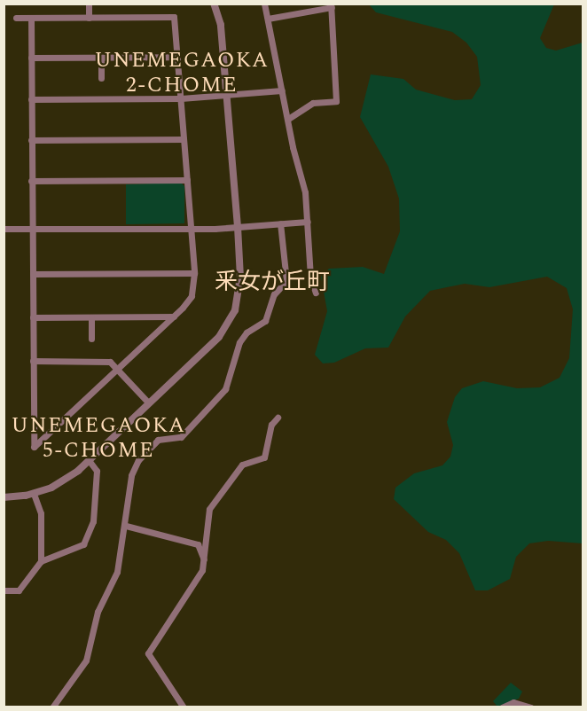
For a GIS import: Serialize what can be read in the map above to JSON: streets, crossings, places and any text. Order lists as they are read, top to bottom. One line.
{"districts":["UNEMEGAOKA 2-CHOME","釆女が丘町","UNEMEGAOKA 5-CHOME"]}
